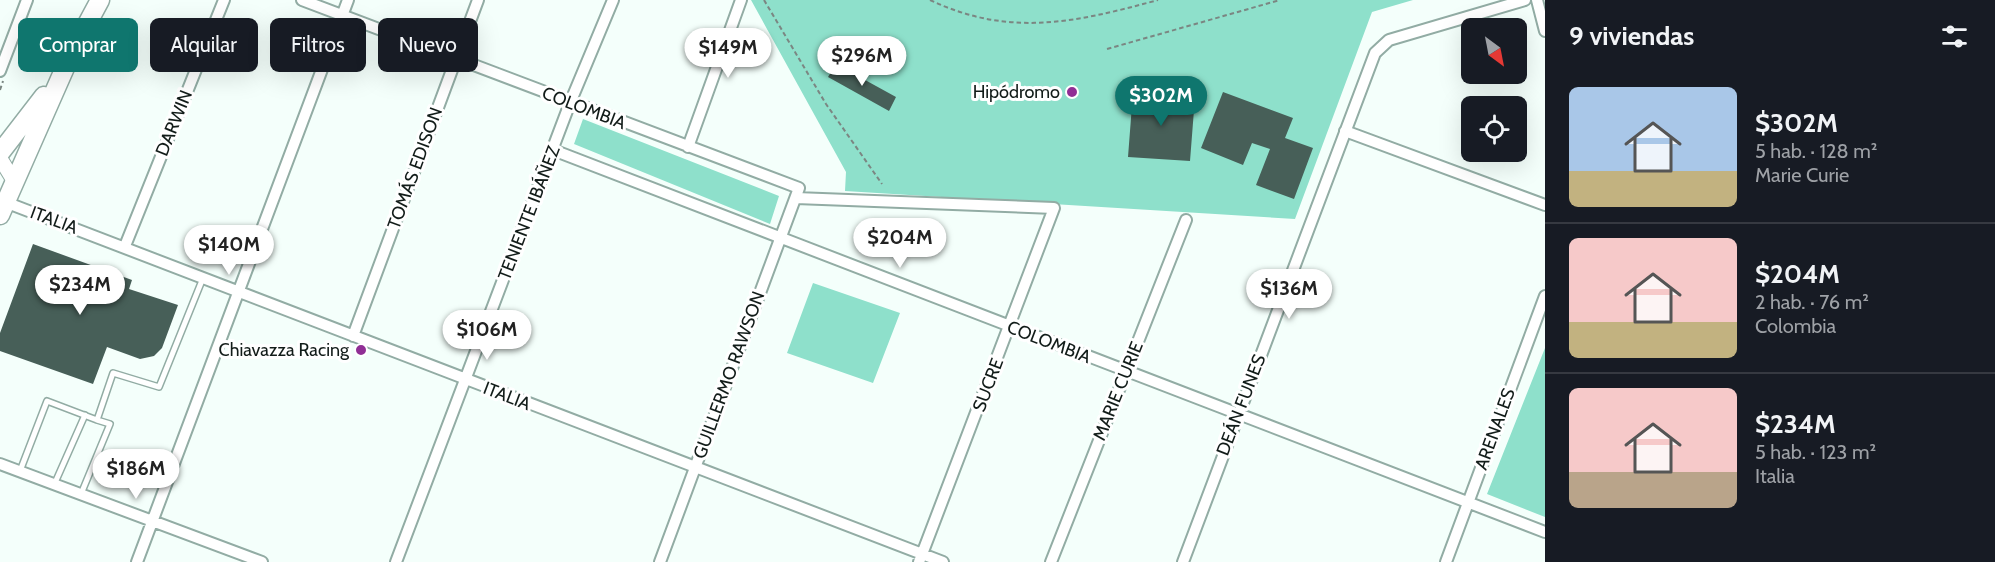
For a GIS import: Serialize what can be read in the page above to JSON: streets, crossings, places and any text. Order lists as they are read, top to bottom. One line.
{"streets":{"street":["COLOMBIA","DARWIN","TOMÁS EDISON","TENIENTE IBÁÑEZ","ITALIA","GUILLERMO RAWSON","SUCRE","MARIE CURIE","DEÁN FUNES","ARENALES"]},"crossings":[["COLOMBIA","TENIENTE IBÁÑEZ"],["COLOMBIA","GUILLERMO RAWSON"],["COLOMBIA","SUCRE"],["COLOMBIA","MARIE CURIE"],["COLOMBIA","DEÁN FUNES"],["COLOMBIA","ARENALES"],["DARWIN","ITALIA"],["TOMÁS EDISON","ITALIA"],["TENIENTE IBÁÑEZ","ITALIA"],["ITALIA","GUILLERMO RAWSON"],["ITALIA","SUCRE"]],"places":["Hipódromo","Chiavazza Racing"],"north":"bottom right","page":{"heading":"9 viviendas","chip":["Comprar","Alquilar","Filtros","Nuevo"],"price":["$149M","$296M","$302M","$204M","$140M","$234M","$136M","$106M","$186M"],"list":[{"name":"$302M","note":"5 hab. · 128 m² · Marie Curie"},{"name":"$204M","note":"2 hab. · 76 m² · Colombia"},{"name":"$234M","note":"5 hab. · 123 m² · Italia"}]}}
